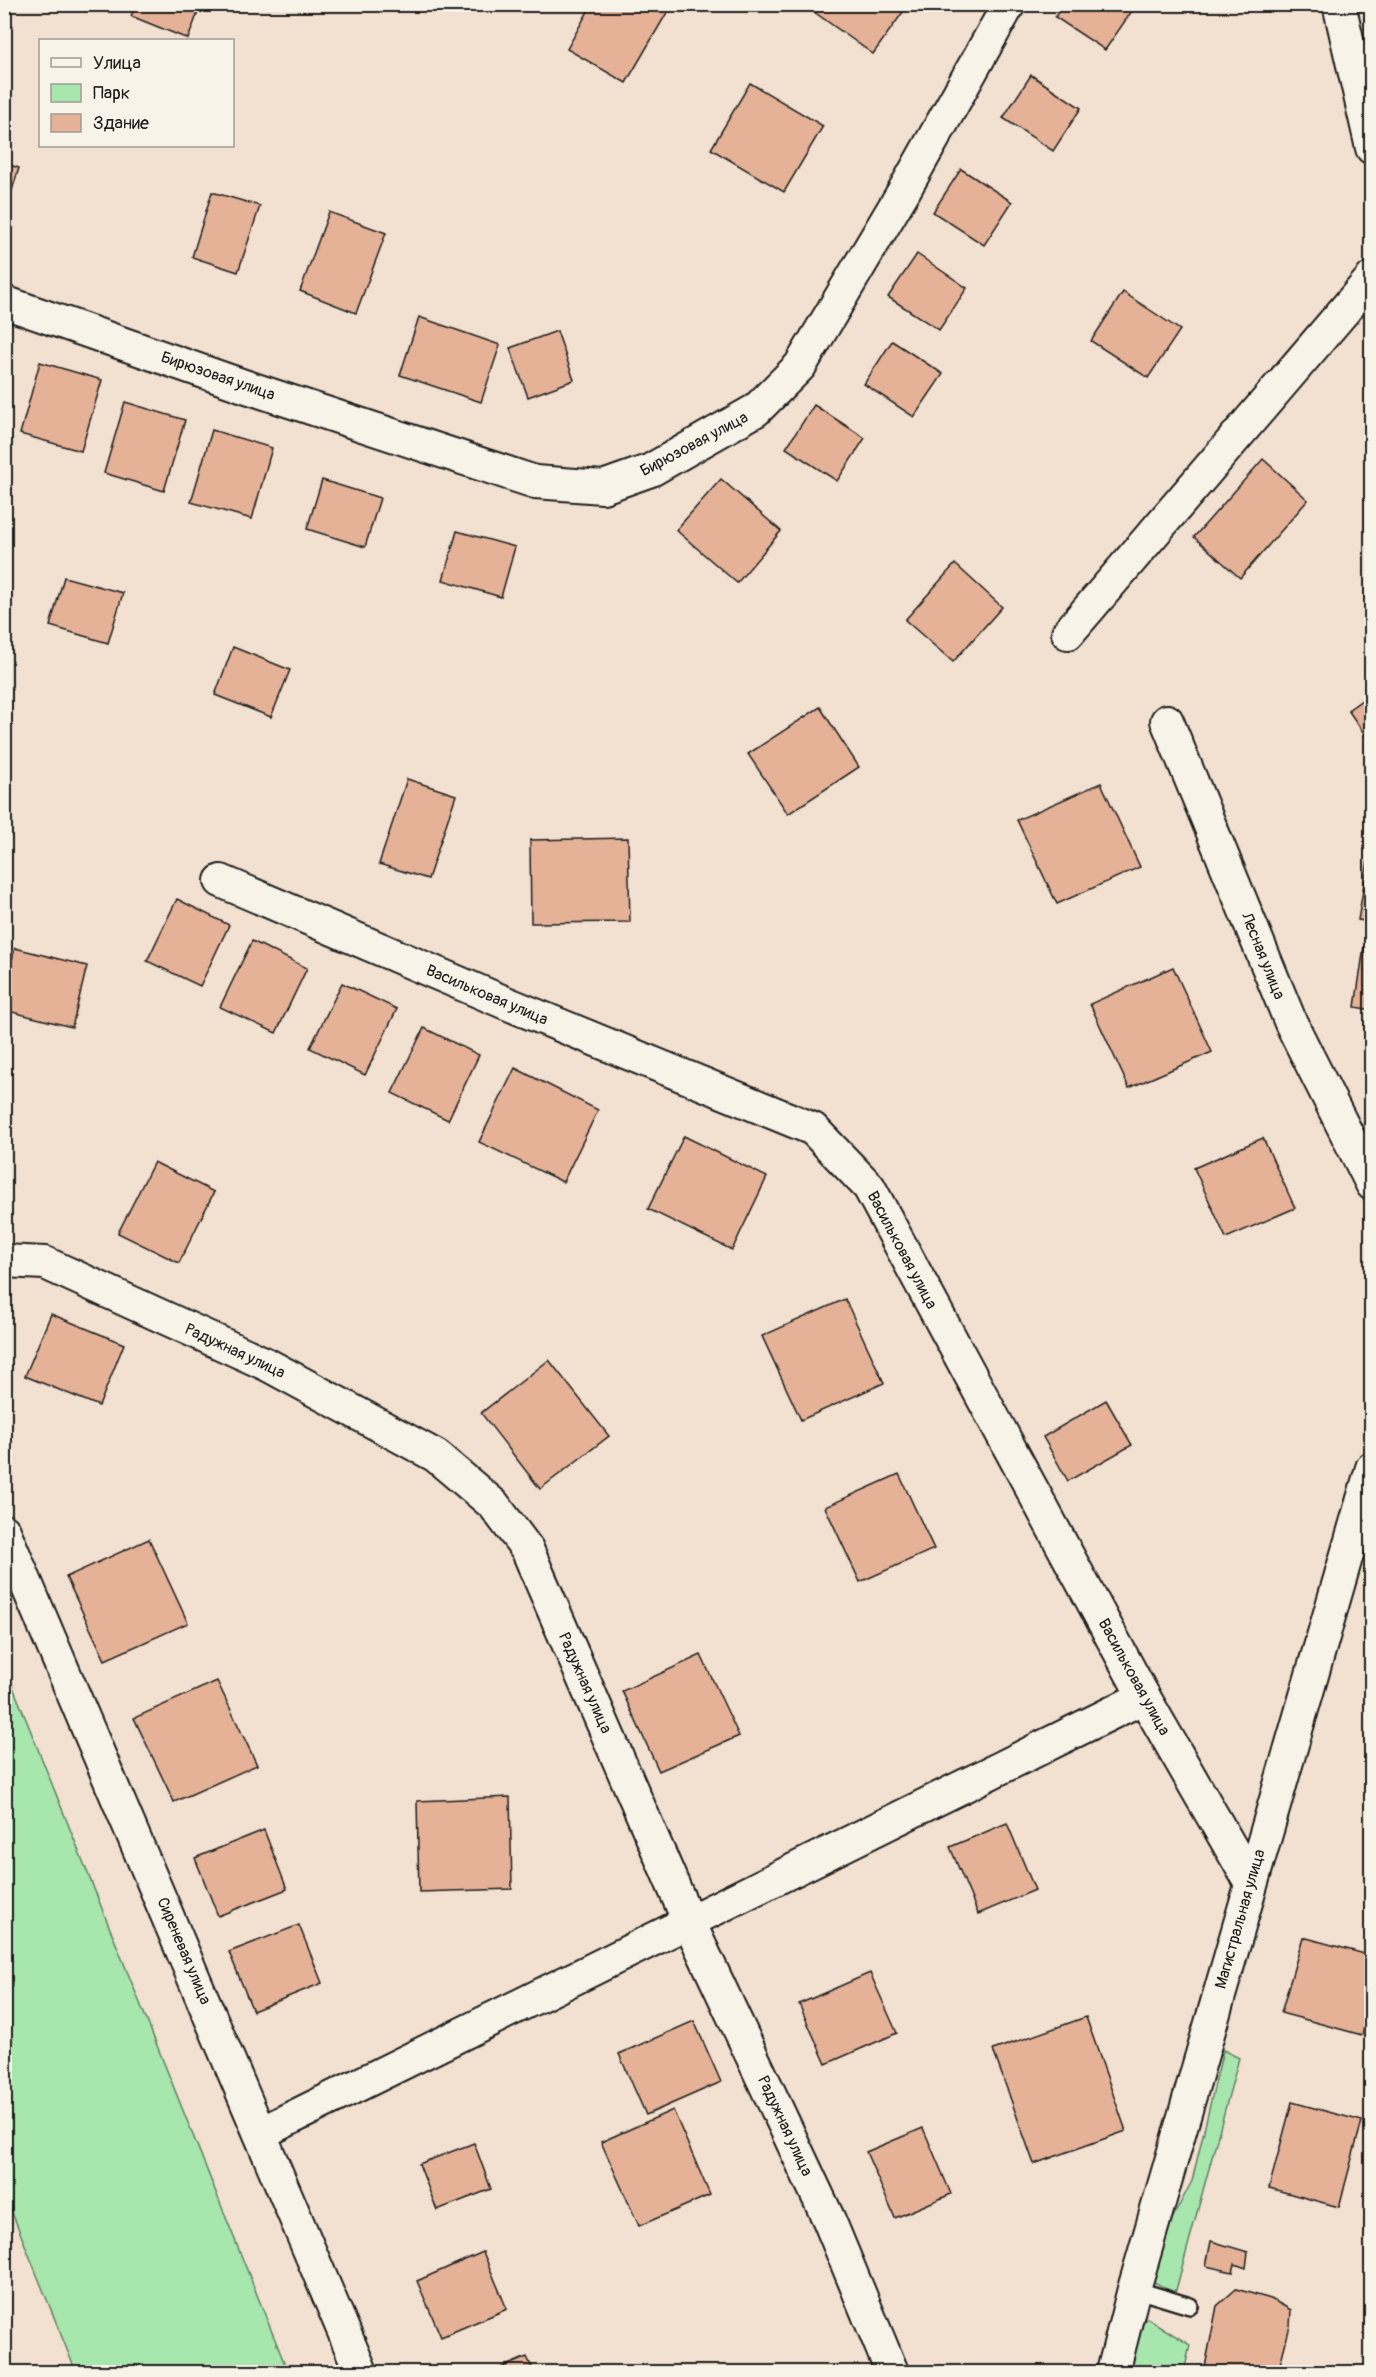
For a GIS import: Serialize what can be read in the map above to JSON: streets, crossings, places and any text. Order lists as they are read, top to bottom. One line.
{"streets":{"street":["Бирюзовая улица","Лесная улица","Васильковая улица","Радужная улица","Магистральная улица","Сиреневая улица"]},"crossings":[["Васильковая улица","Магистральная улица"]],"legend":["Улица","Парк","Здание"]}
